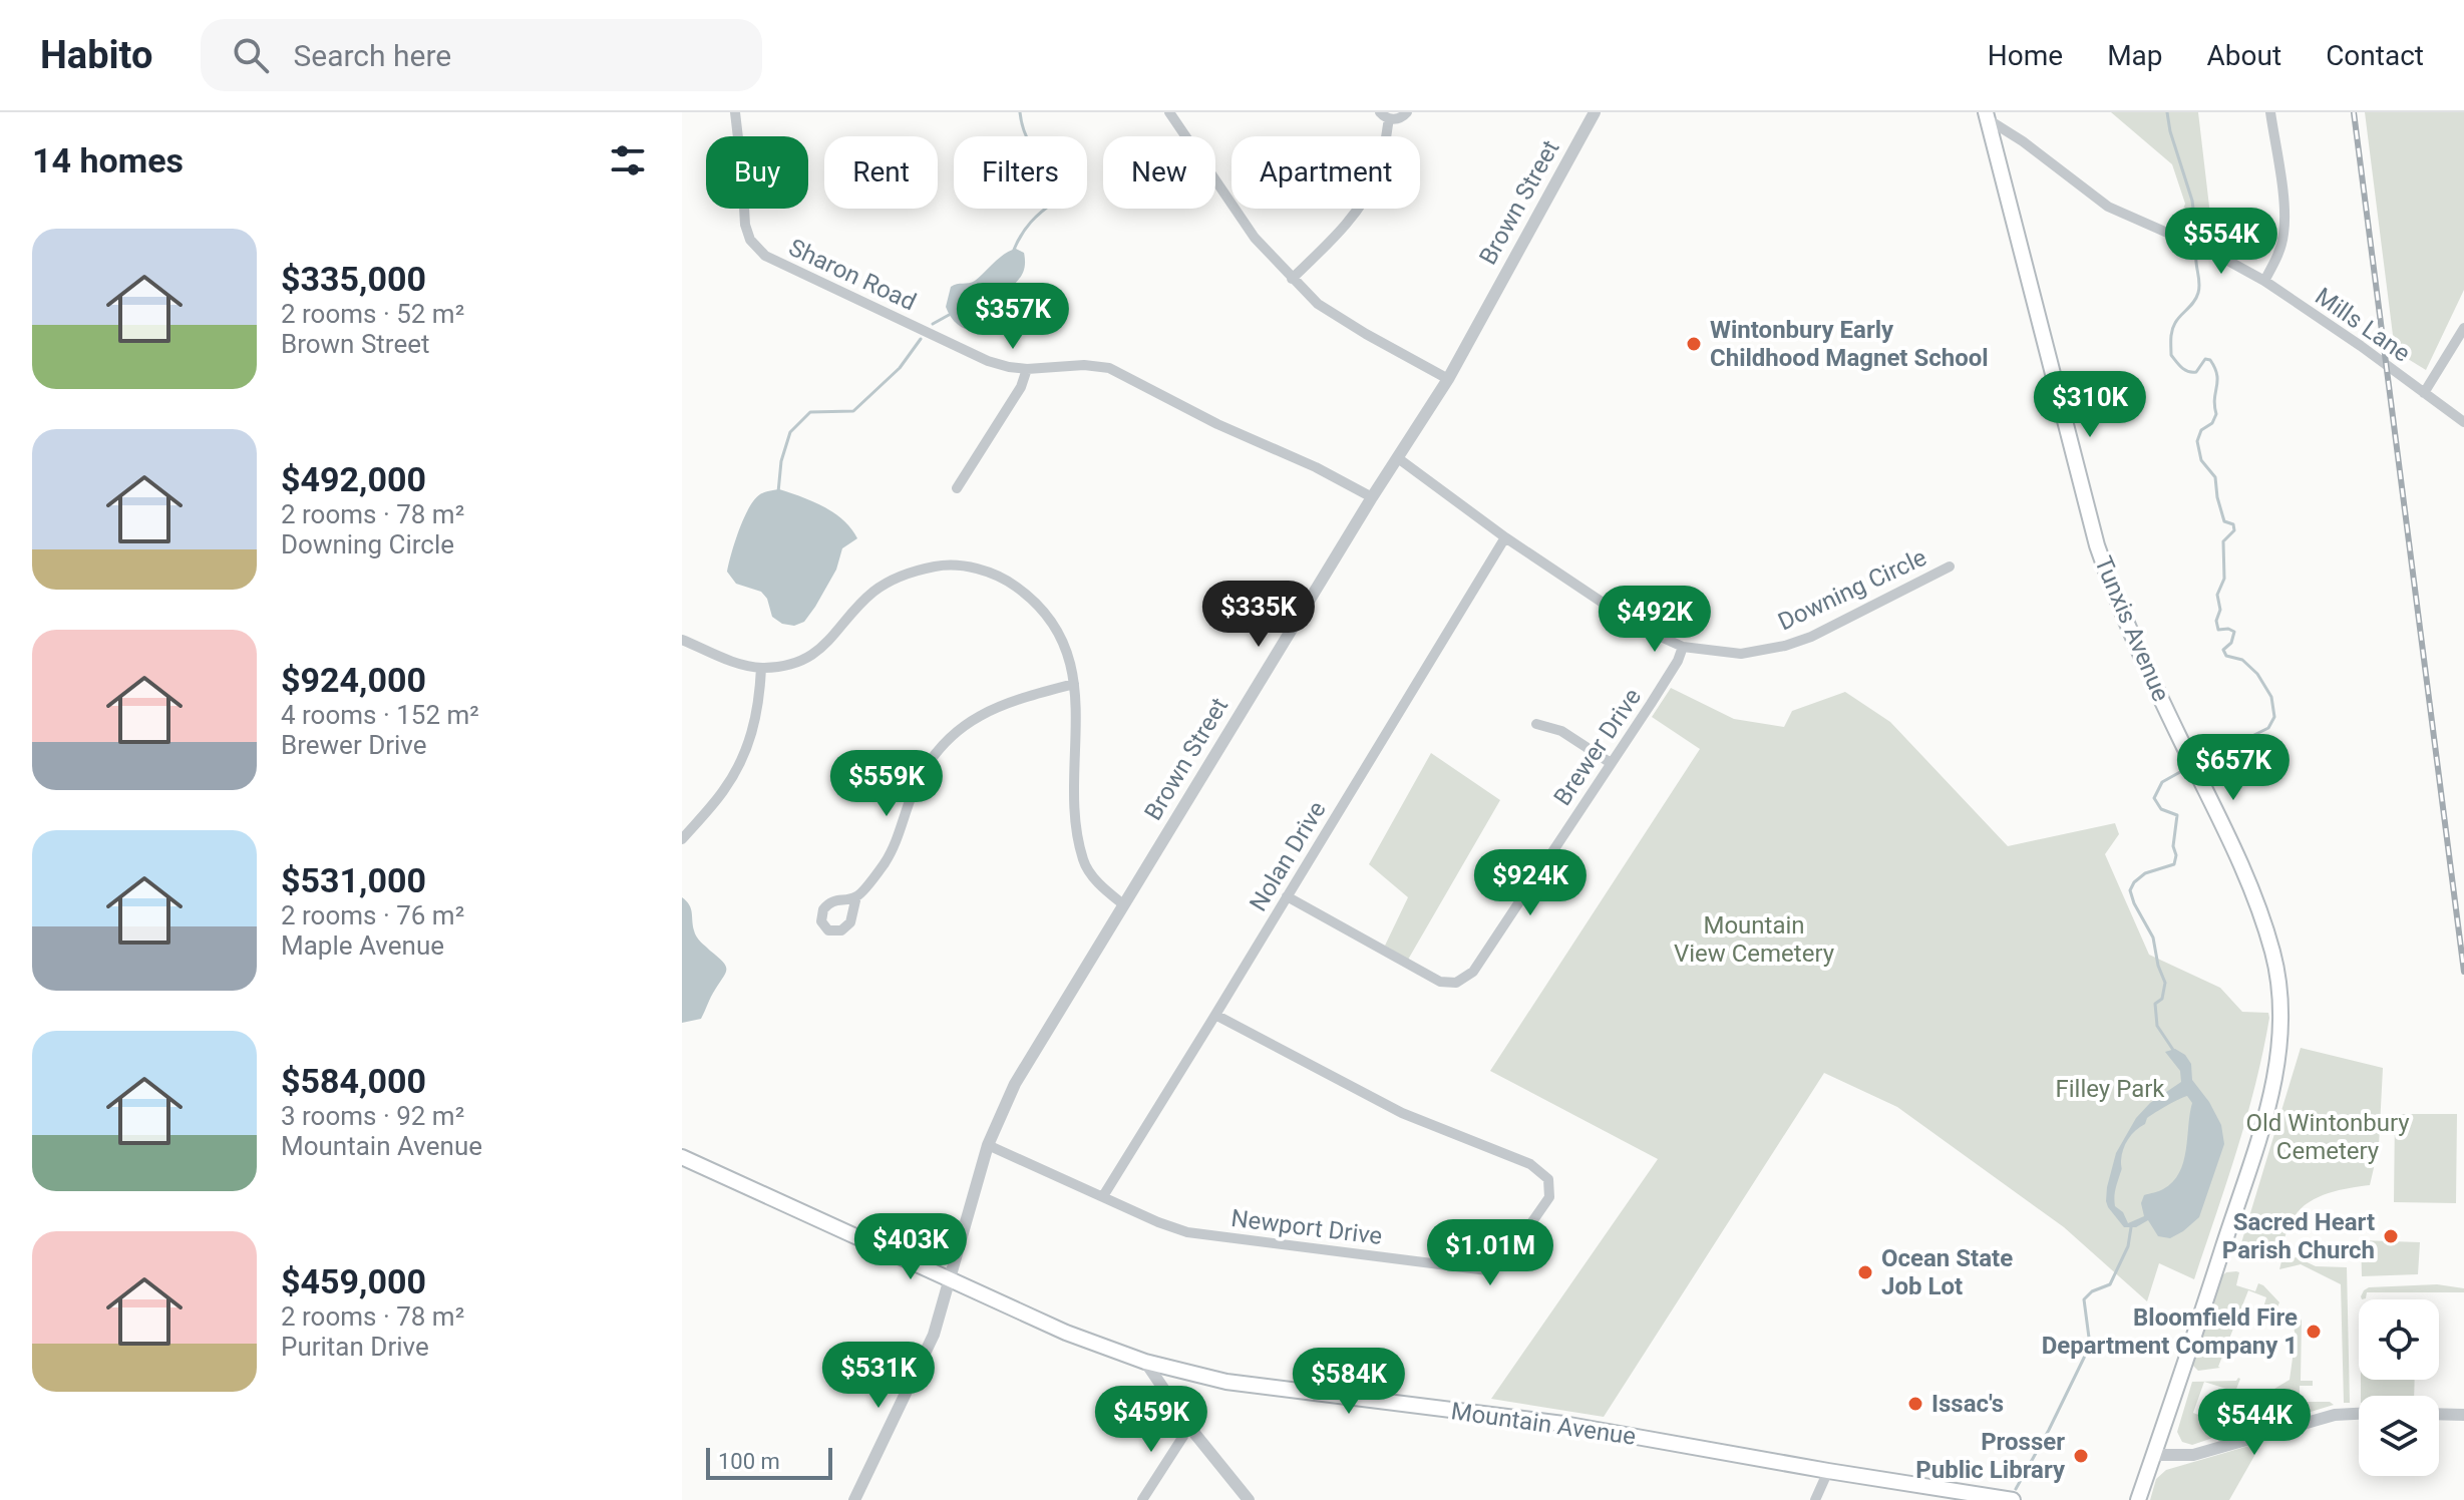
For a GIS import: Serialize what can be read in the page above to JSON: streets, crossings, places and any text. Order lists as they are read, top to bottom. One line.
{"streets":{"main road":["Tunxis Avenue","Mountain Avenue"],"street":["Brown Street","Sharon Road","Mills Lane","Downing Circle","Brewer Drive","Nolan Drive","Newport Drive"]},"crossings":[["Brown Street","Sharon Road"],["Brown Street","Downing Circle"],["Brown Street","Newport Drive"],["Brown Street","Mountain Avenue"],["Mills Lane","Tunxis Avenue"],["Downing Circle","Brewer Drive"],["Downing Circle","Nolan Drive"],["Brewer Drive","Nolan Drive"],["Nolan Drive","Newport Drive"]],"parks":["Mountain View Cemetery","Filley Park","Old Wintonbury Cemetery"],"places":["Wintonbury Early Childhood Magnet School","Sacred Heart Parish Church","Ocean State Job Lot","Bloomfield Fire Department Company 1","Issac's","Prosser Public Library"],"scale_bar":"100 m","page":{"header":"Habito","search":"Search here","nav":["Home","Map","About","Contact"],"heading":"14 homes","chip":["Buy","Rent","Filters","New","Apartment"],"price":["$554K","$357K","$310K","$335K","$492K","$657K","$559K","$924K","$403K","$1.01M","$531K","$584K","$459K","$544K"],"list":[{"name":"$335,000","note":"2 rooms · 52 m² · Brown Street"},{"name":"$492,000","note":"2 rooms · 78 m² · Downing Circle"},{"name":"$924,000","note":"4 rooms · 152 m² · Brewer Drive"},{"name":"$531,000","note":"2 rooms · 76 m² · Maple Avenue"},{"name":"$584,000","note":"3 rooms · 92 m² · Mountain Avenue"},{"name":"$459,000","note":"2 rooms · 78 m² · Puritan Drive"}],"scale":"100 m"}}
